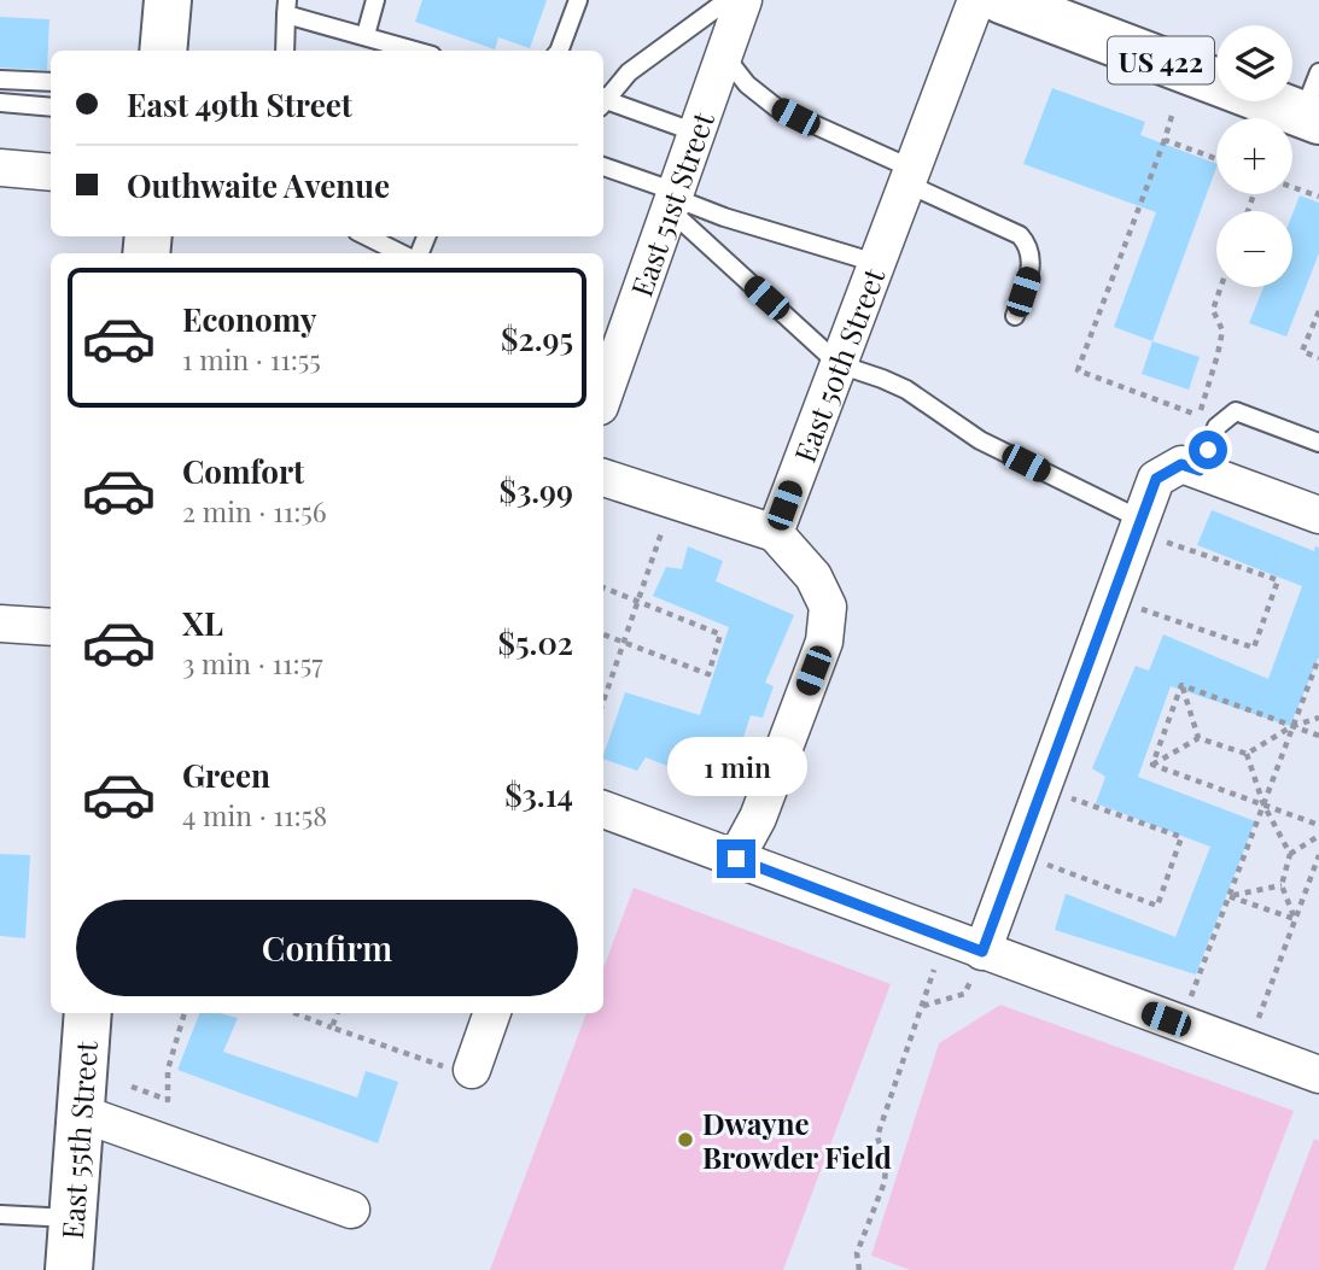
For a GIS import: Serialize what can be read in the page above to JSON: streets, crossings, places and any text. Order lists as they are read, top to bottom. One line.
{"streets":{"main road":["US 422","East 55th Street"],"street":["East 51st Street","East 50th Street"]},"places":["Dwayne Browder Field"],"page":{"map_buttons":["+","−"],"banner":["East 49th Street","Outhwaite Avenue"],"list":[{"name":"Economy","note":"1 min · 11:55","value":"$2.95"},{"name":"Comfort","note":"2 min · 11:56","value":"$3.99"},{"name":"XL","note":"3 min · 11:57","value":"$5.02"},{"name":"Green","note":"4 min · 11:58","value":"$3.14"}],"bubble":"1 min","buttons":"Confirm"}}
